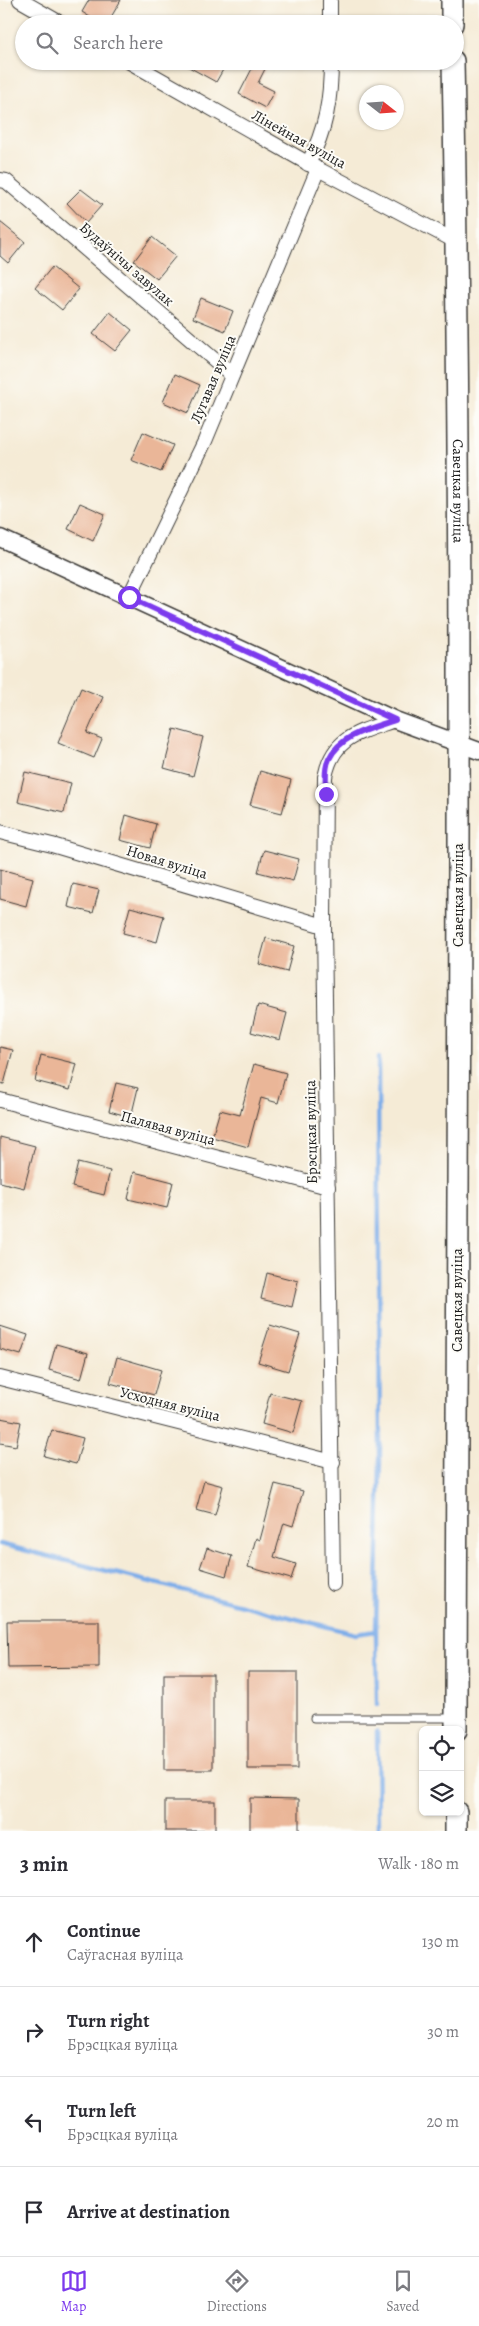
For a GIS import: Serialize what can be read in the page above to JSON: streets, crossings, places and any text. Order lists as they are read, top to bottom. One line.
{"streets":{"main road":["Савецкая вуліца"],"street":["Лінейная вуліца","Будаўнічы завулак","Лугавая вуліца","Новая вуліца","Палявая вуліца","Брэсцкая вуліца","Усходняя вуліца"]},"crossings":[["Лінейная вуліца","Лугавая вуліца"],["Лінейная вуліца","Савецкая вуліца"],["Будаўнічы завулак","Лугавая вуліца"],["Новая вуліца","Брэсцкая вуліца"],["Палявая вуліца","Брэсцкая вуліца"],["Брэсцкая вуліца","Усходняя вуліца"]],"north":"right","page":{"search":"Search here","heading":["3 min","Walk · 180 m"],"list":[["Continue","Саўгасная вуліца","130 m"],["Turn right","Брэсцкая вуліца","30 m"],["Turn left","Брэсцкая вуліца","20 m"],"Arrive at destination"],"nav":["Map","Directions","Saved"]}}
